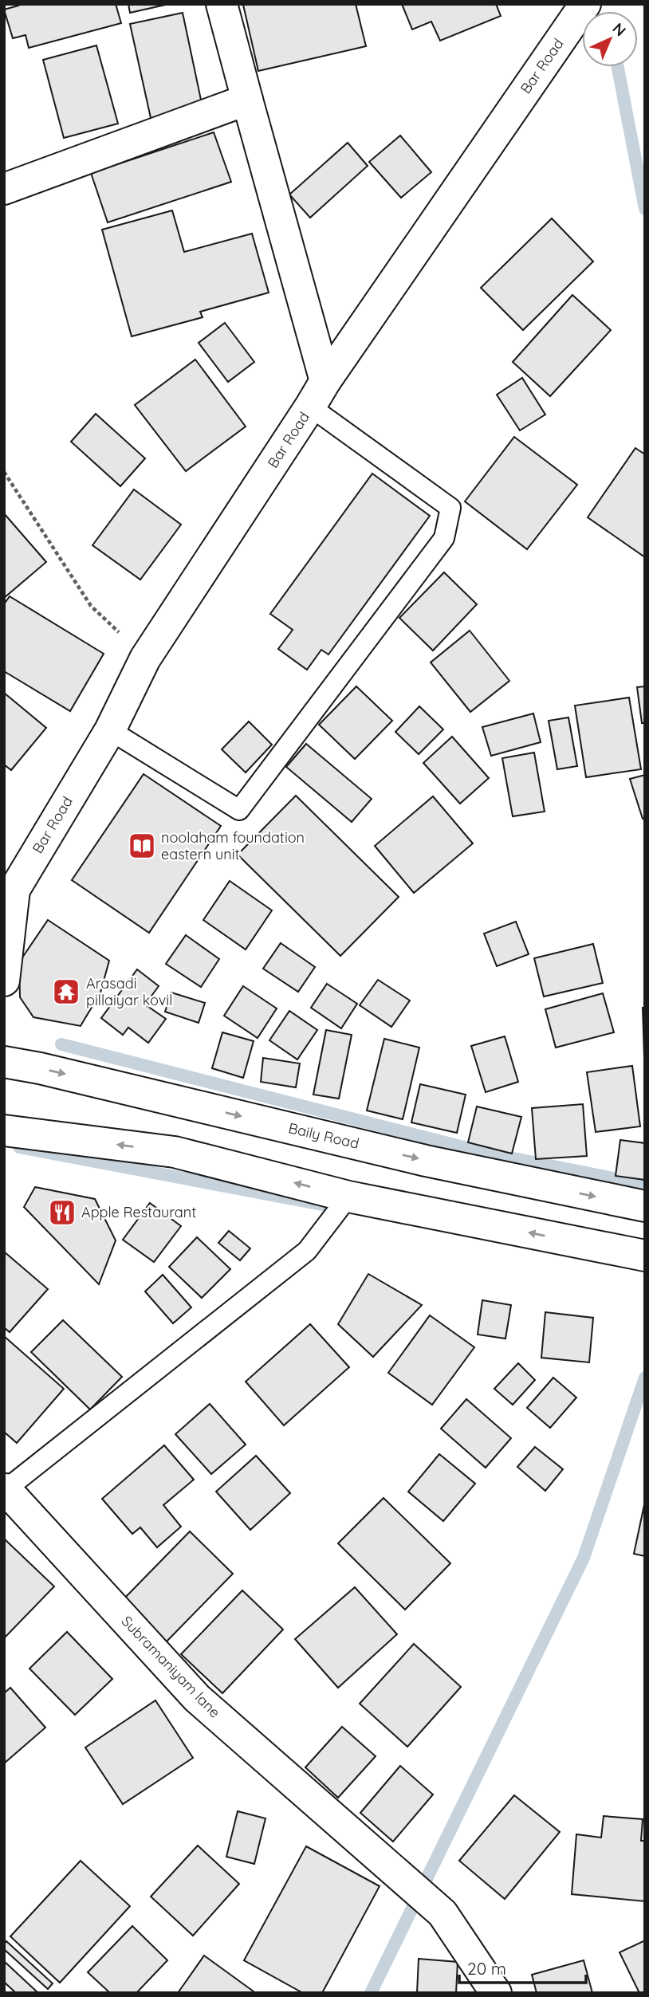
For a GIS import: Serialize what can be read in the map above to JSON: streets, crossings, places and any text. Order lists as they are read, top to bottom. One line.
{"streets":{"main road":["Bar Road","Baily Road","Subramaniyam lane"]},"places":{"library":["noolaham foundation eastern unit"],"temple":["Arasadi pillaiyar kovil"],"restaurant":["Apple Restaurant"]},"scale_bar":"20 m","north":"top right"}
